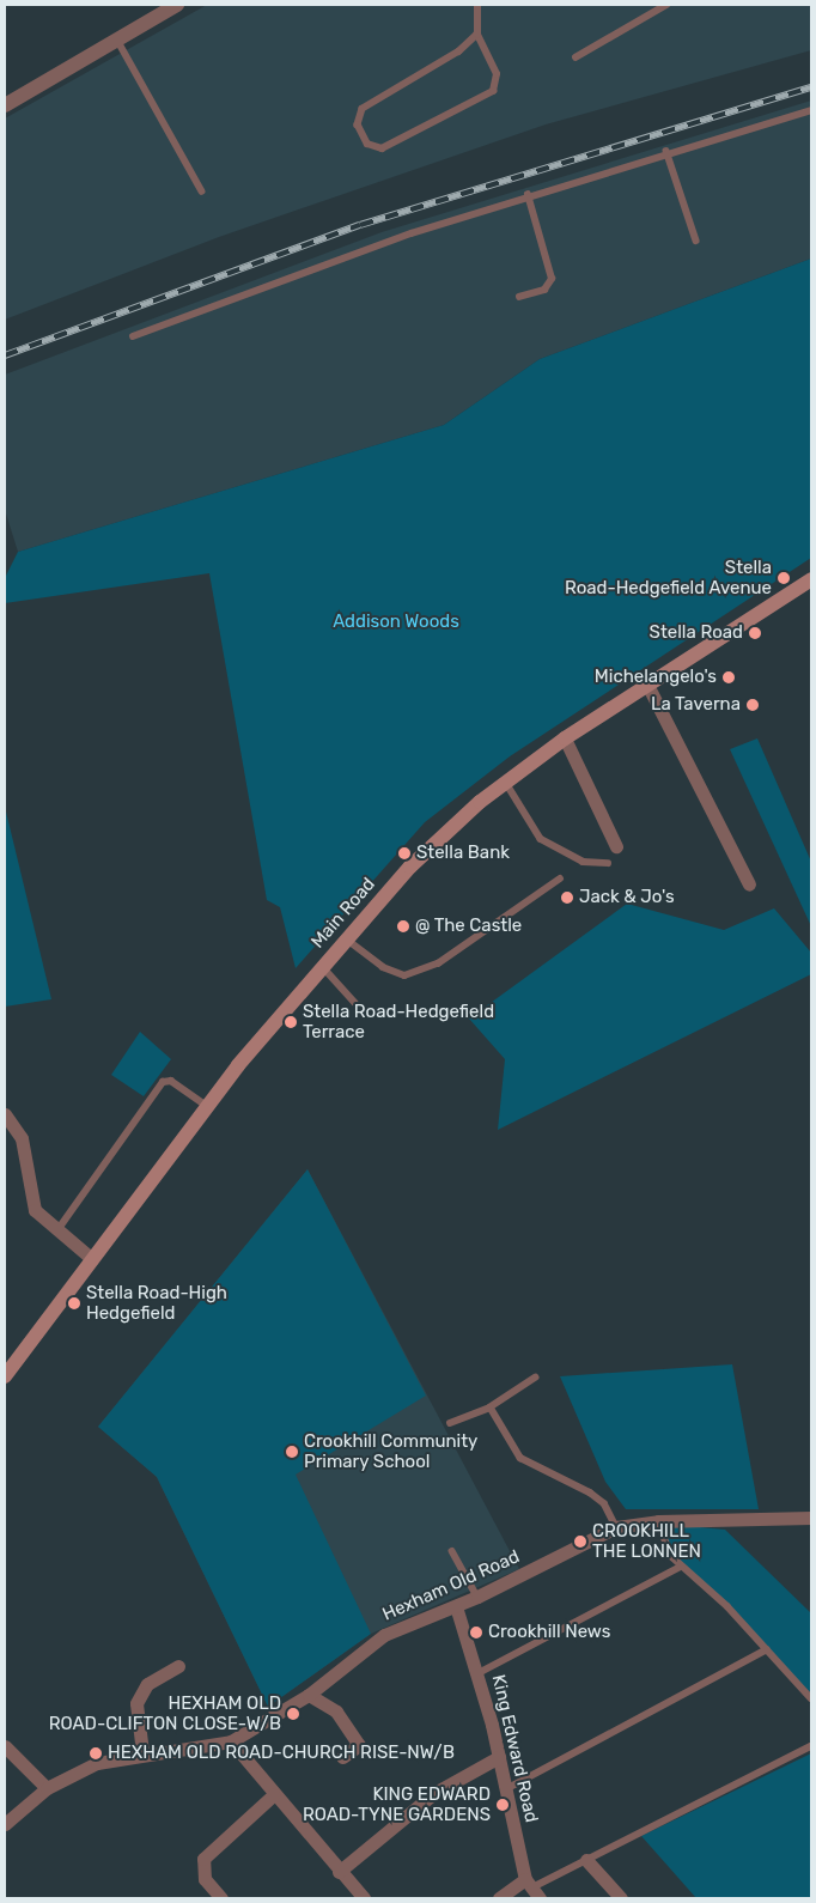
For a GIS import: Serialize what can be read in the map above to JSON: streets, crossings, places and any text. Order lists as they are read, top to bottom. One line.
{"streets":{"main road":["Main Road"],"street":["Hexham Old Road","King Edward Road"]},"crossings":[["Hexham Old Road","King Edward Road"]],"parks":["Addison Woods"],"places":["Stella Road-Hedgefield Avenue","Stella Road","Michelangelo's","La Taverna","Stella Bank","Jack & Jo's","@ The Castle","Stella Road-Hedgefield Terrace","Stella Road-High Hedgefield","Crookhill Community Primary School","CROOKHILL THE LONNEN","Crookhill News","HEXHAM OLD ROAD-CLIFTON CLOSE-W/B","HEXHAM OLD ROAD-CHURCH RISE-NW/B","KING EDWARD ROAD-TYNE GARDENS"]}
